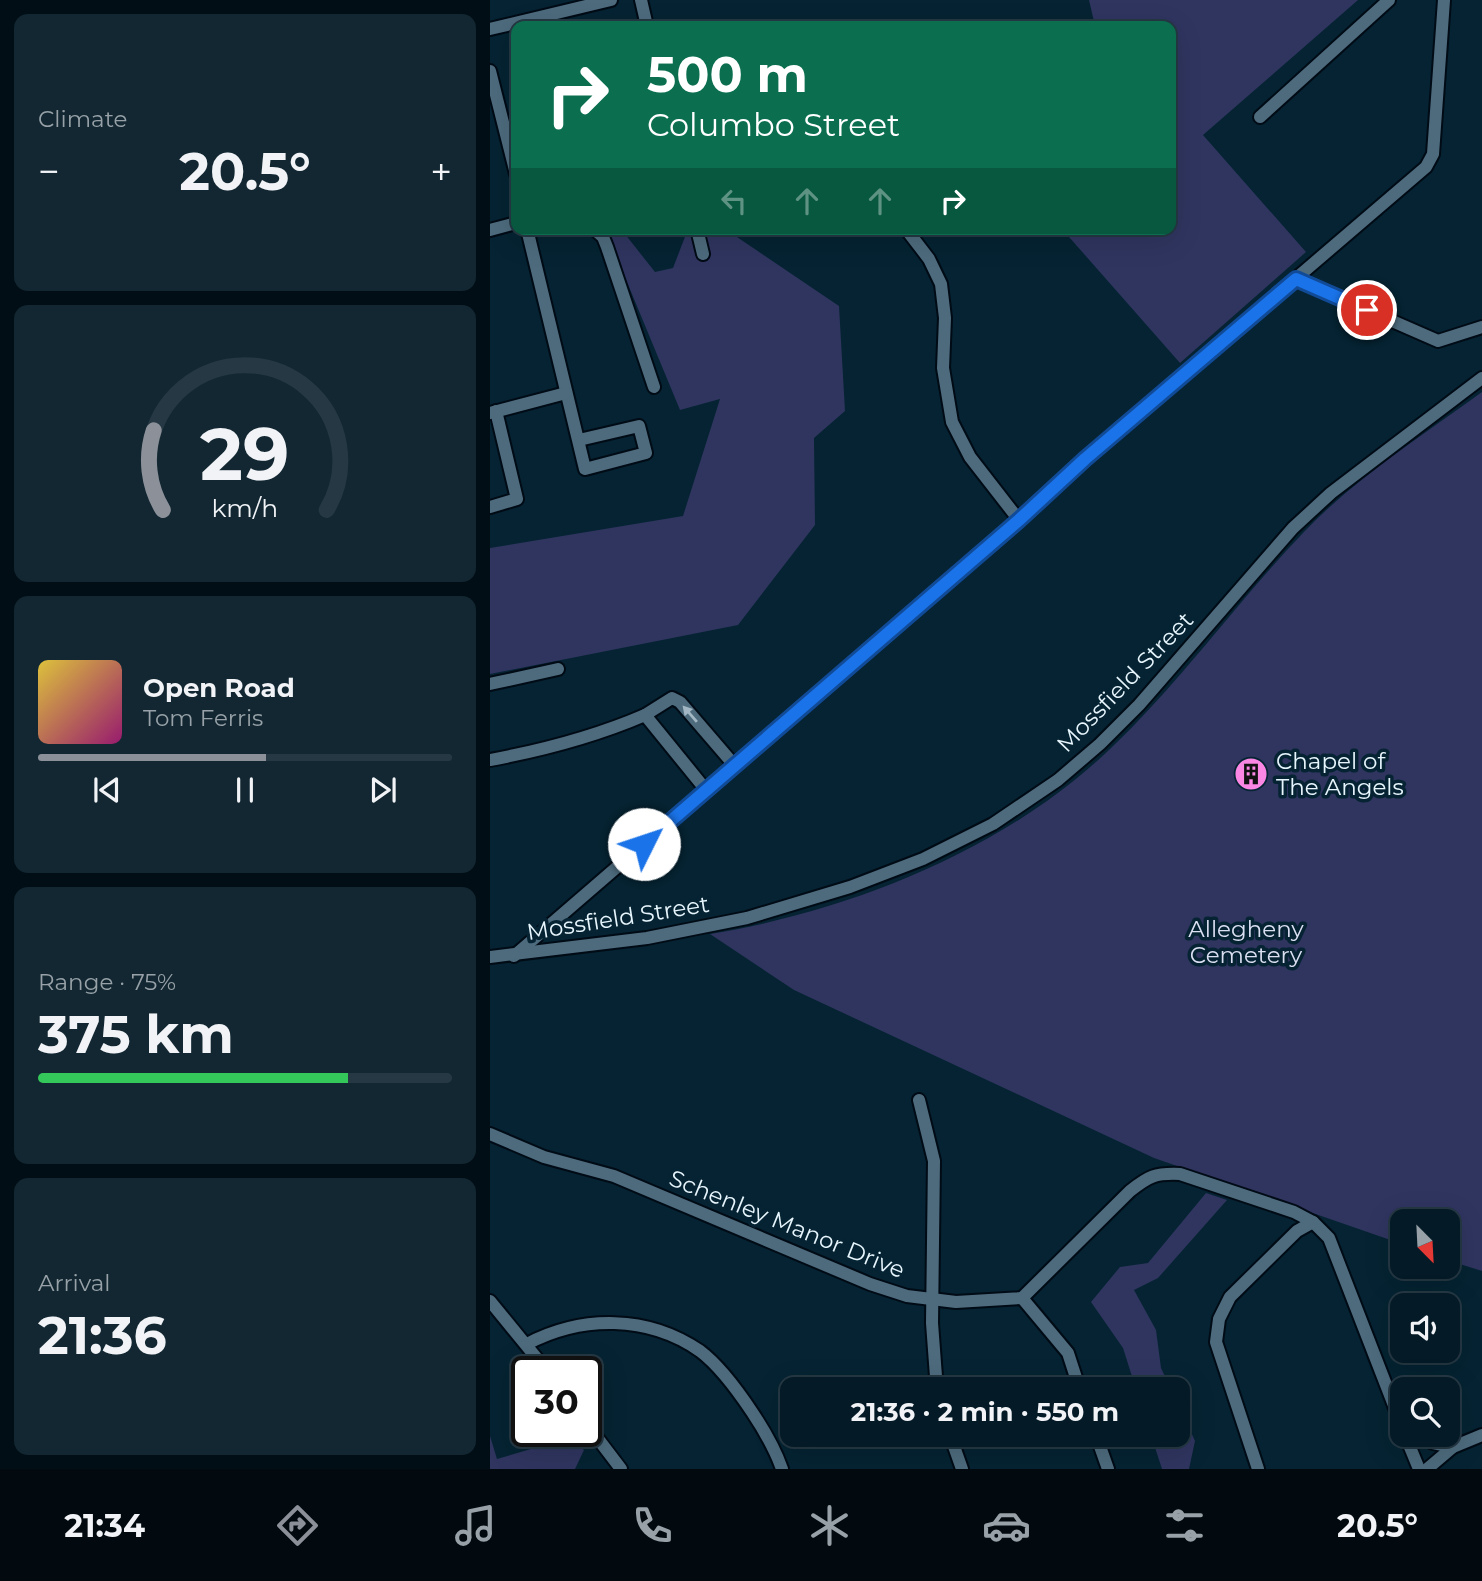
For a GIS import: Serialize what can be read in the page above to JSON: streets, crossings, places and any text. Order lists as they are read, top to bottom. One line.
{"streets":{"street":["Mossfield Street","Schenley Manor Drive"]},"parks":["Allegheny Cemetery"],"places":{"building":["Chapel of The Angels"]},"north":"bottom right","page":{"tile":["Climate",["Range · 75%","375 km"],["Arrival","21:36"]],"turn":["500 m","Columbo Street"],"heat":["−","20.5°","+"],"song":["Open Road","Tom Ferris"],"limit":"30","trip":"21:36 · 2 min · 550 m","tabs":["21:34","20.5°"],"gauge":["29","km/h"]}}
